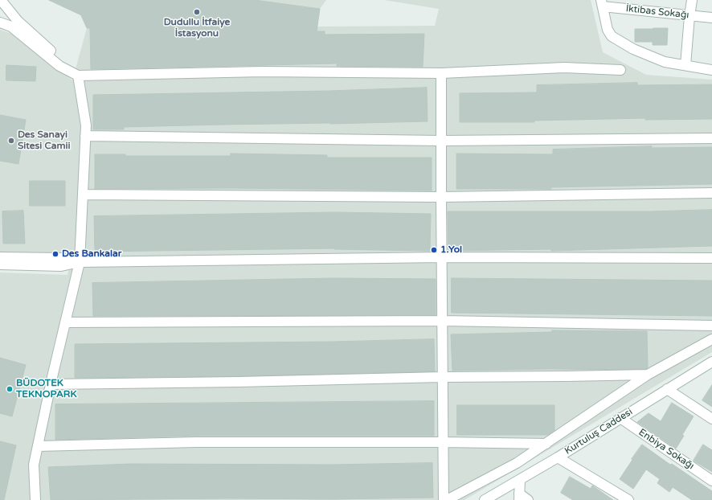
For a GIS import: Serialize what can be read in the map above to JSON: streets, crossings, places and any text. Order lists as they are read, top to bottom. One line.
{"streets":{"street":["İktibas Sokağı","Kurtuluş Caddesi","Enbiya Sokağı"]},"crossings":[["Kurtuluş Caddesi","Enbiya Sokağı"]],"places":["Dudullu İtfaiye İstasyonu","Des Sanayi Sitesi Camii","1.Yol","Des Bankalar","BÜDOTEK TEKNOPARK"]}
